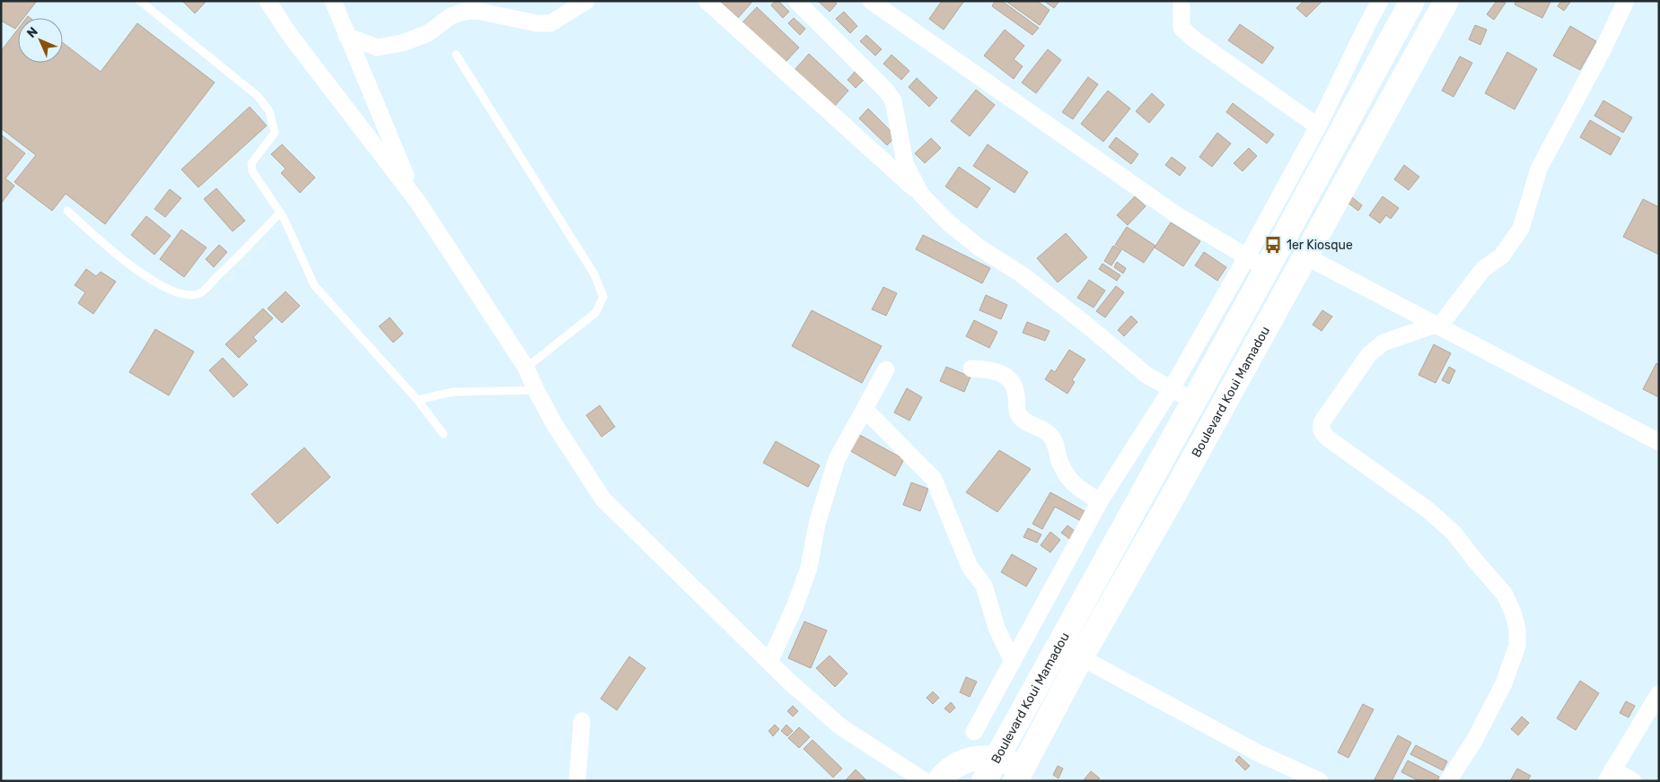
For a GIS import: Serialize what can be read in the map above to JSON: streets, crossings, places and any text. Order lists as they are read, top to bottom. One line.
{"streets":{"main road":["Boulevard Koui Mamadou"]},"places":{"bus stop":["1er Kiosque"]},"north":"top left"}
